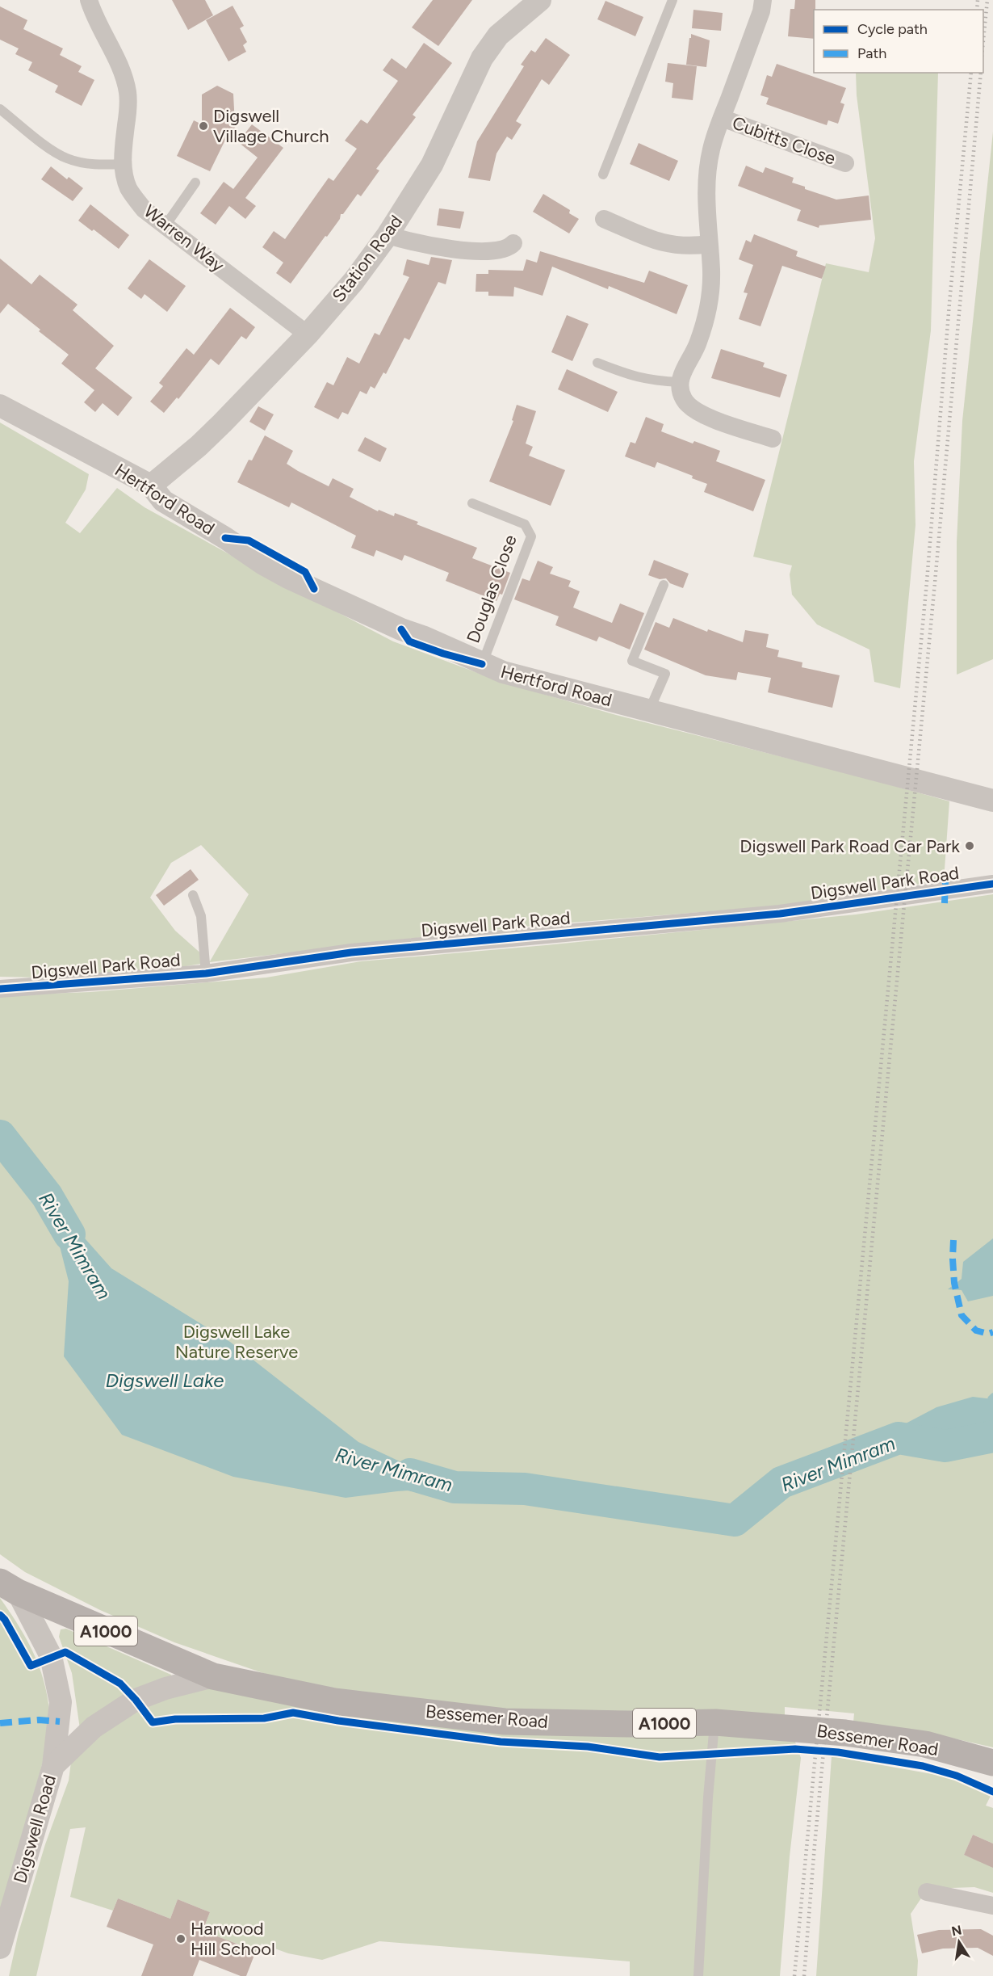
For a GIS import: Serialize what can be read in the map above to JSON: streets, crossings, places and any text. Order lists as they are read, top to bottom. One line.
{"streets":{"main road":["A1000","Bessemer Road"],"street":["Cubitts Close","Warren Way","Station Road","Hertford Road","Digswell Park Road","Digswell Road"],"lane":["Douglas Close"]},"crossings":[["Warren Way","Station Road"],["Station Road","Hertford Road"],["Hertford Road","Douglas Close"],["Bessemer Road","Digswell Road"]],"water":["River Mimram","Digswell Lake"],"parks":["Digswell Lake Nature Reserve"],"places":["Digswell Village Church","Digswell Park Road Car Park","Harwood Hill School"],"legend":["Cycle path","Path"],"north":"top"}
